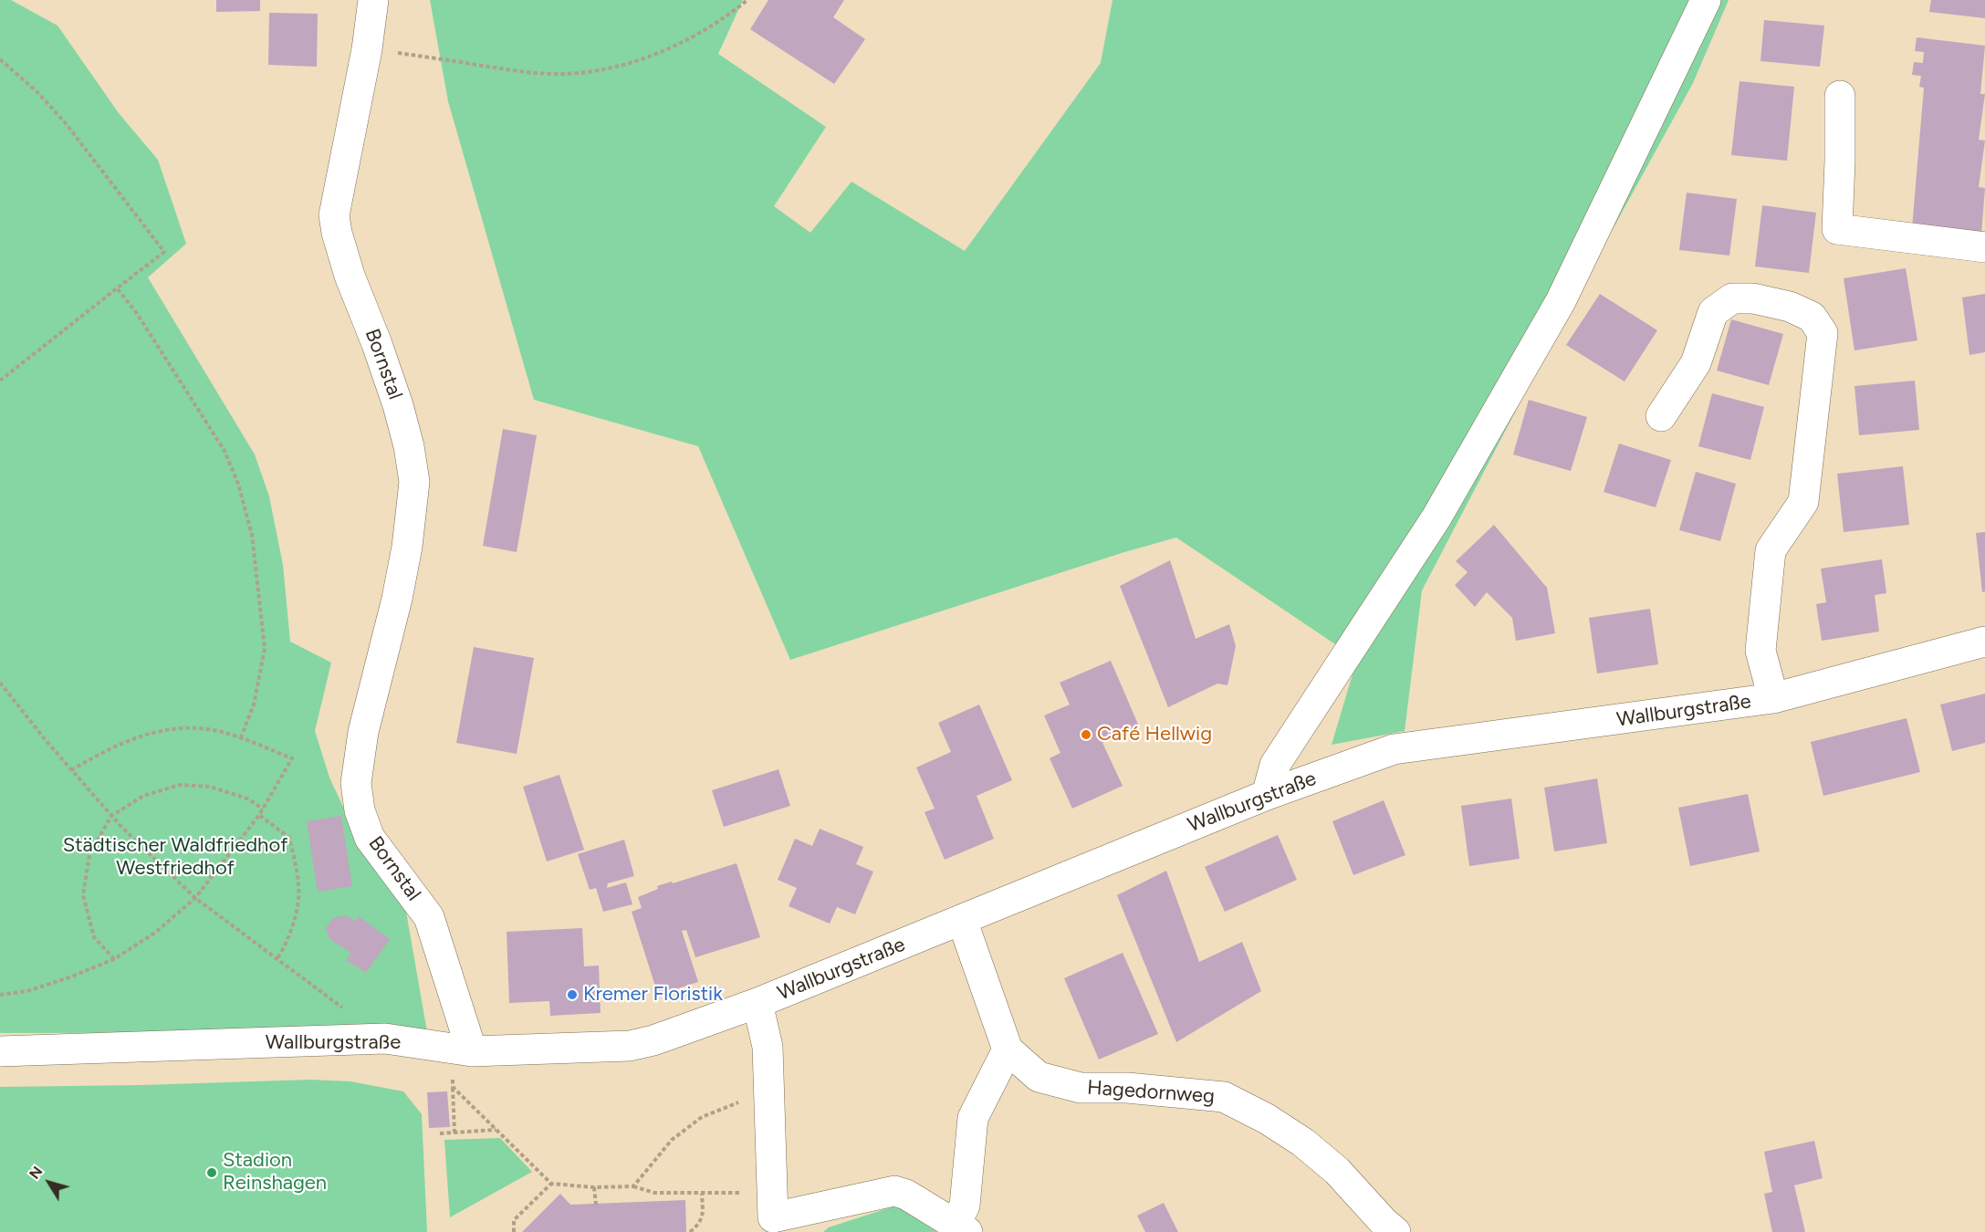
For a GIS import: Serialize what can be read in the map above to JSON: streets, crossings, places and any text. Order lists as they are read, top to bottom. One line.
{"streets":{"street":["Bornstal","Wallburgstraße","Hagedornweg"]},"crossings":[["Bornstal","Wallburgstraße"],["Wallburgstraße","Hagedornweg"]],"parks":["Städtischer Waldfriedhof Westfriedhof"],"places":["Café Hellwig","Kremer Floristik","Stadion Reinshagen"],"north":"top left"}
